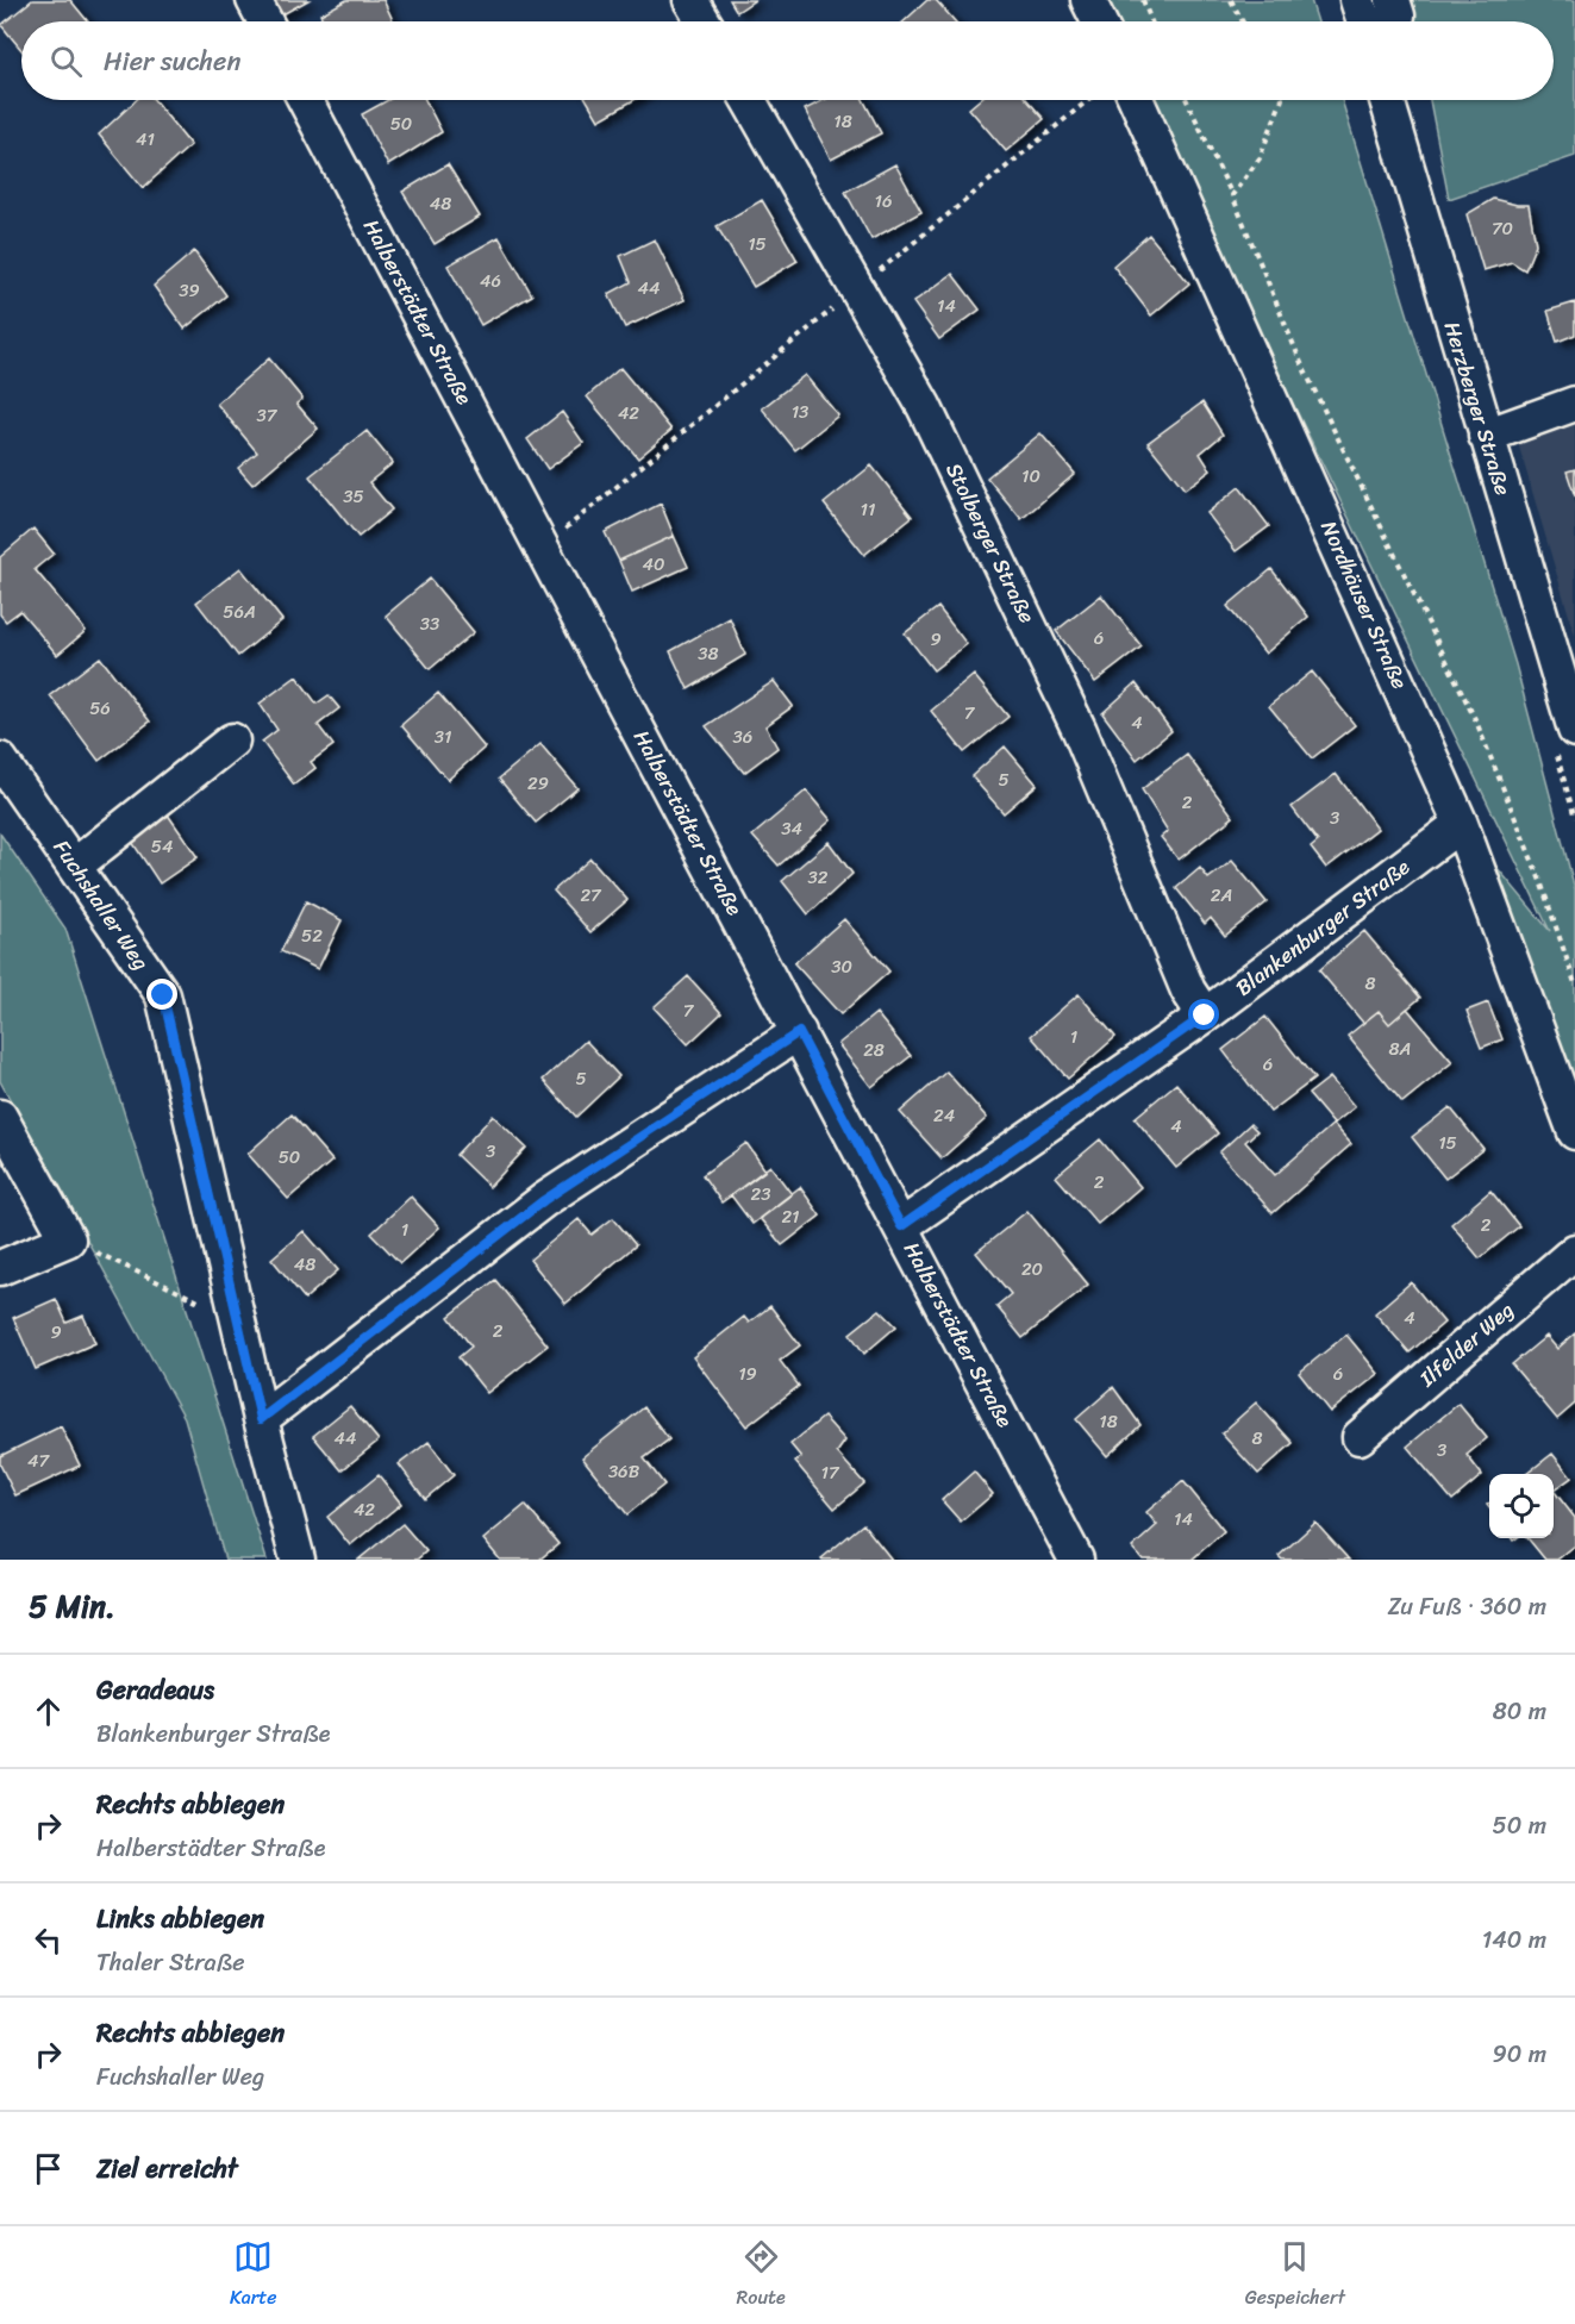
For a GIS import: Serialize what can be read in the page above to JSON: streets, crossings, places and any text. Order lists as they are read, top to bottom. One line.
{"streets":{"street":["Halberstädter Straße","Herzberger Straße","Stolberger Straße","Nordhäuser Straße","Fuchshaller Weg","Blankenburger Straße","Ilfelder Weg"]},"crossings":[["Halberstädter Straße","Blankenburger Straße"],["Stolberger Straße","Blankenburger Straße"],["Nordhäuser Straße","Blankenburger Straße"]],"house_numbers":["18","50","41","16","48","70","15","46","44","39","14","13","42","37","10","35","11","40","56A","33","6","9","38","56","7","4","31","36","5","29","2","3","34","54","32","27","2A","52","30","8","7","1","8A","28","6","5","24","4","15","3","50","2","23","21","2","1","48","20","4","2","9","19","6","18","44","8","3","47","36B","17","42","14"],"page":{"search":"Hier suchen","heading":["5 Min.","Zu Fuß · 360 m"],"list":[["Geradeaus","Blankenburger Straße","80 m"],["Rechts abbiegen","Halberstädter Straße","50 m"],["Links abbiegen","Thaler Straße","140 m"],["Rechts abbiegen","Fuchshaller Weg","90 m"],"Ziel erreicht"],"nav":["Karte","Route","Gespeichert"]}}
